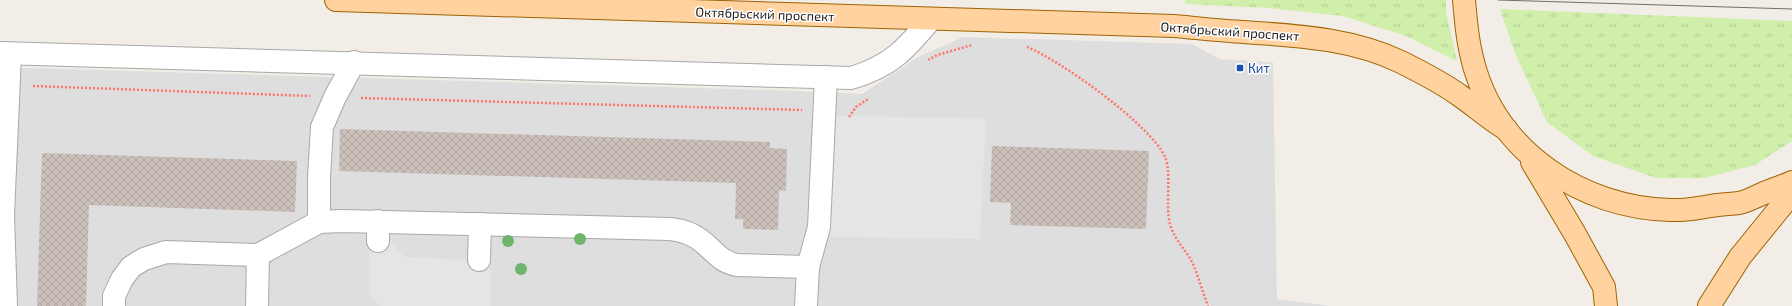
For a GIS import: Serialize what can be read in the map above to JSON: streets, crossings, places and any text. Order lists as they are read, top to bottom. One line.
{"streets":{"main road":["Октябрьский проспект"]},"places":{"transit":["Кит"]}}
